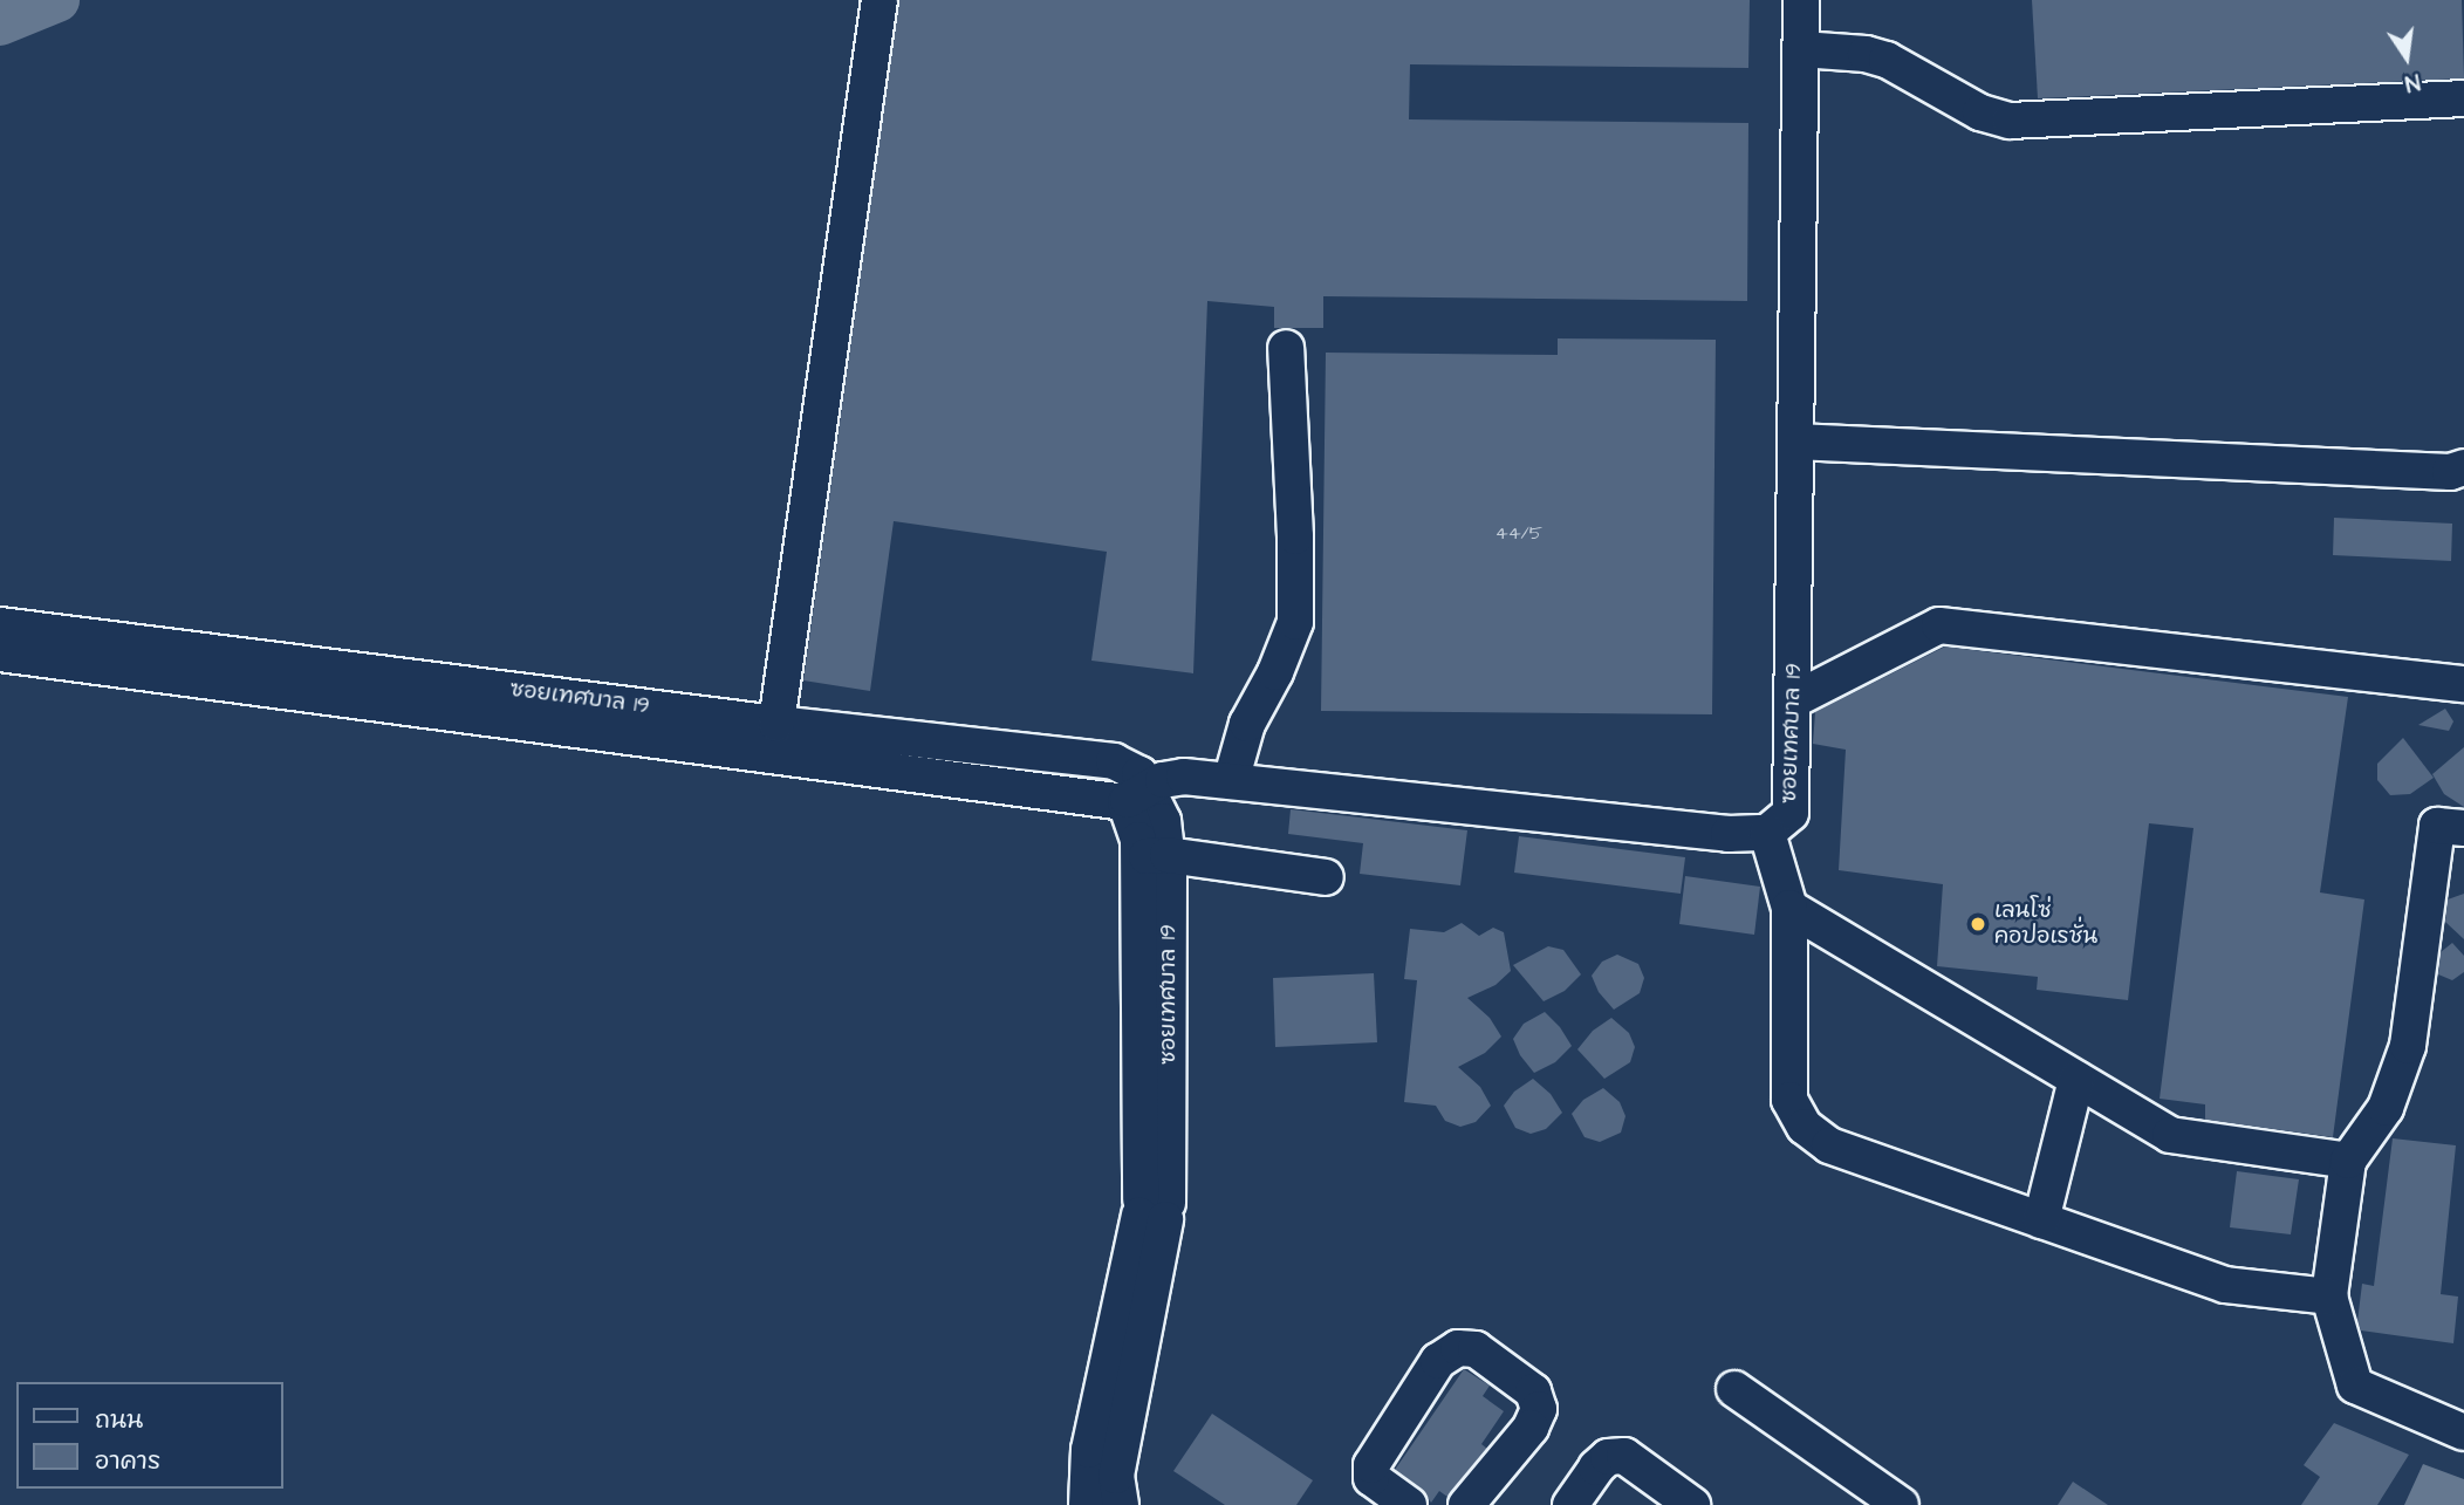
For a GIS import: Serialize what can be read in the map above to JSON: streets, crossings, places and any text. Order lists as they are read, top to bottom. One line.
{"streets":{"street":["ซอยเทศบาล 19"]},"places":["เลนโซ่ คอปอเรชั่น"],"house_numbers":["44/5"],"legend":["ถนน","อาคาร"],"north":"bottom"}
